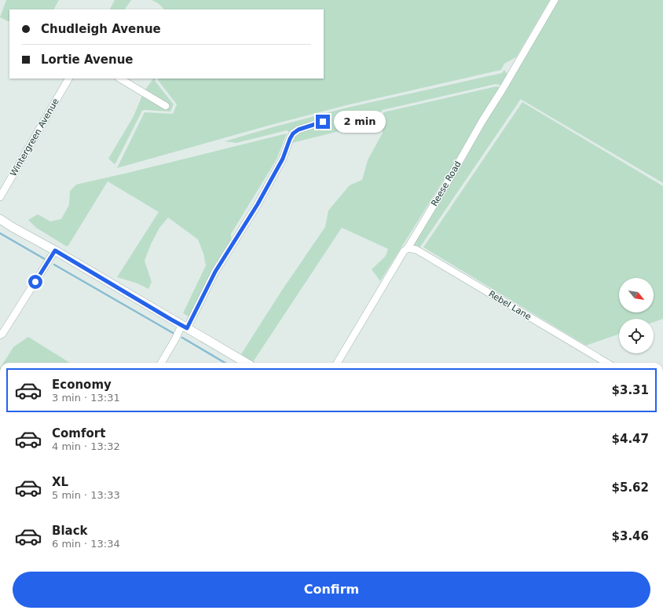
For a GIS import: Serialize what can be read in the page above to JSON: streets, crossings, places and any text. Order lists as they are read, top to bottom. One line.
{"streets":{"street":["Wintergreen Avenue","Reese Road","Rebel Lane"]},"crossings":[["Reese Road","Rebel Lane"]],"north":"bottom right","page":{"banner":["Chudleigh Avenue","Lortie Avenue"],"bubble":"2 min","list":[{"name":"Economy","note":"3 min · 13:31","value":"$3.31"},{"name":"Comfort","note":"4 min · 13:32","value":"$4.47"},{"name":"XL","note":"5 min · 13:33","value":"$5.62"},{"name":"Black","note":"6 min · 13:34","value":"$3.46"}],"buttons":"Confirm"}}
